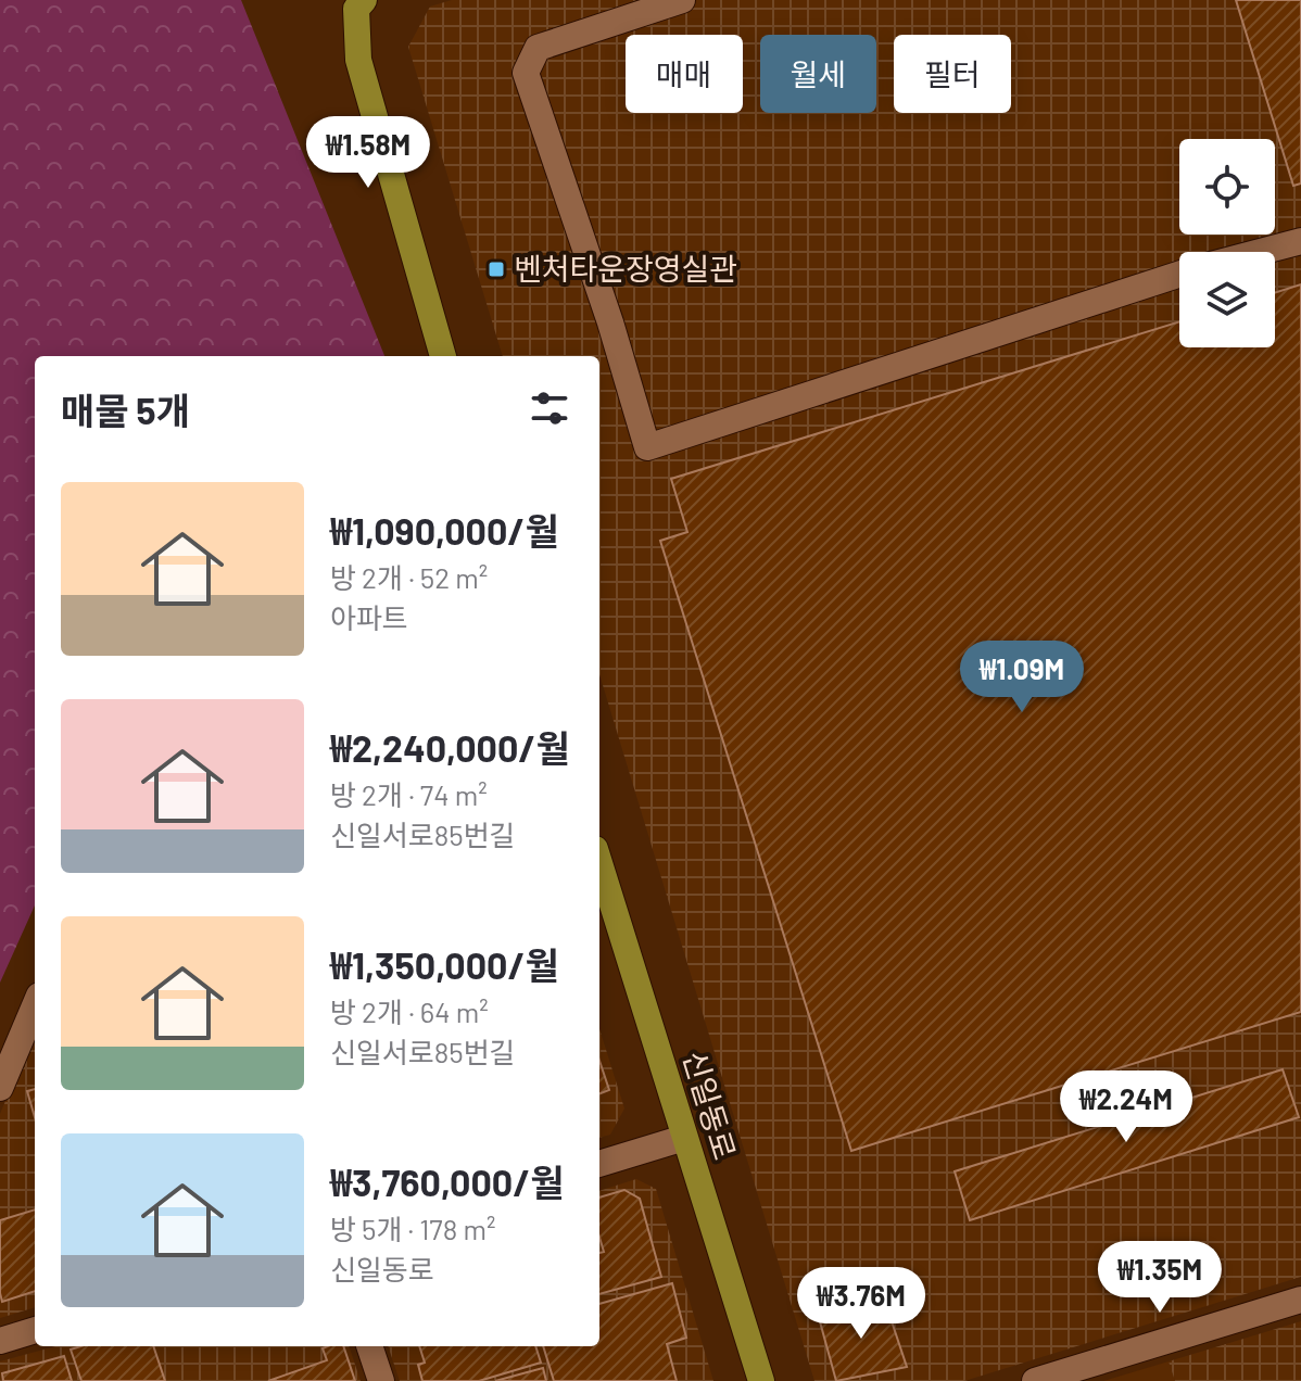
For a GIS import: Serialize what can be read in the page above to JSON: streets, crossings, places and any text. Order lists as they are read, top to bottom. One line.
{"streets":{"main road":["신일동로"]},"places":{"transit":["벤처타운장영실관"]},"page":{"chip":["매매","월세","필터"],"price":["₩1.58M","₩1.09M","₩2.24M","₩1.35M","₩3.76M"],"heading":"매물 5개","list":[{"name":"₩1,090,000/월","note":"방 2개 · 52 m² · 아파트"},{"name":"₩2,240,000/월","note":"방 2개 · 74 m² · 신일서로85번길"},{"name":"₩1,350,000/월","note":"방 2개 · 64 m² · 신일서로85번길"},{"name":"₩3,760,000/월","note":"방 5개 · 178 m² · 신일동로"}]}}
